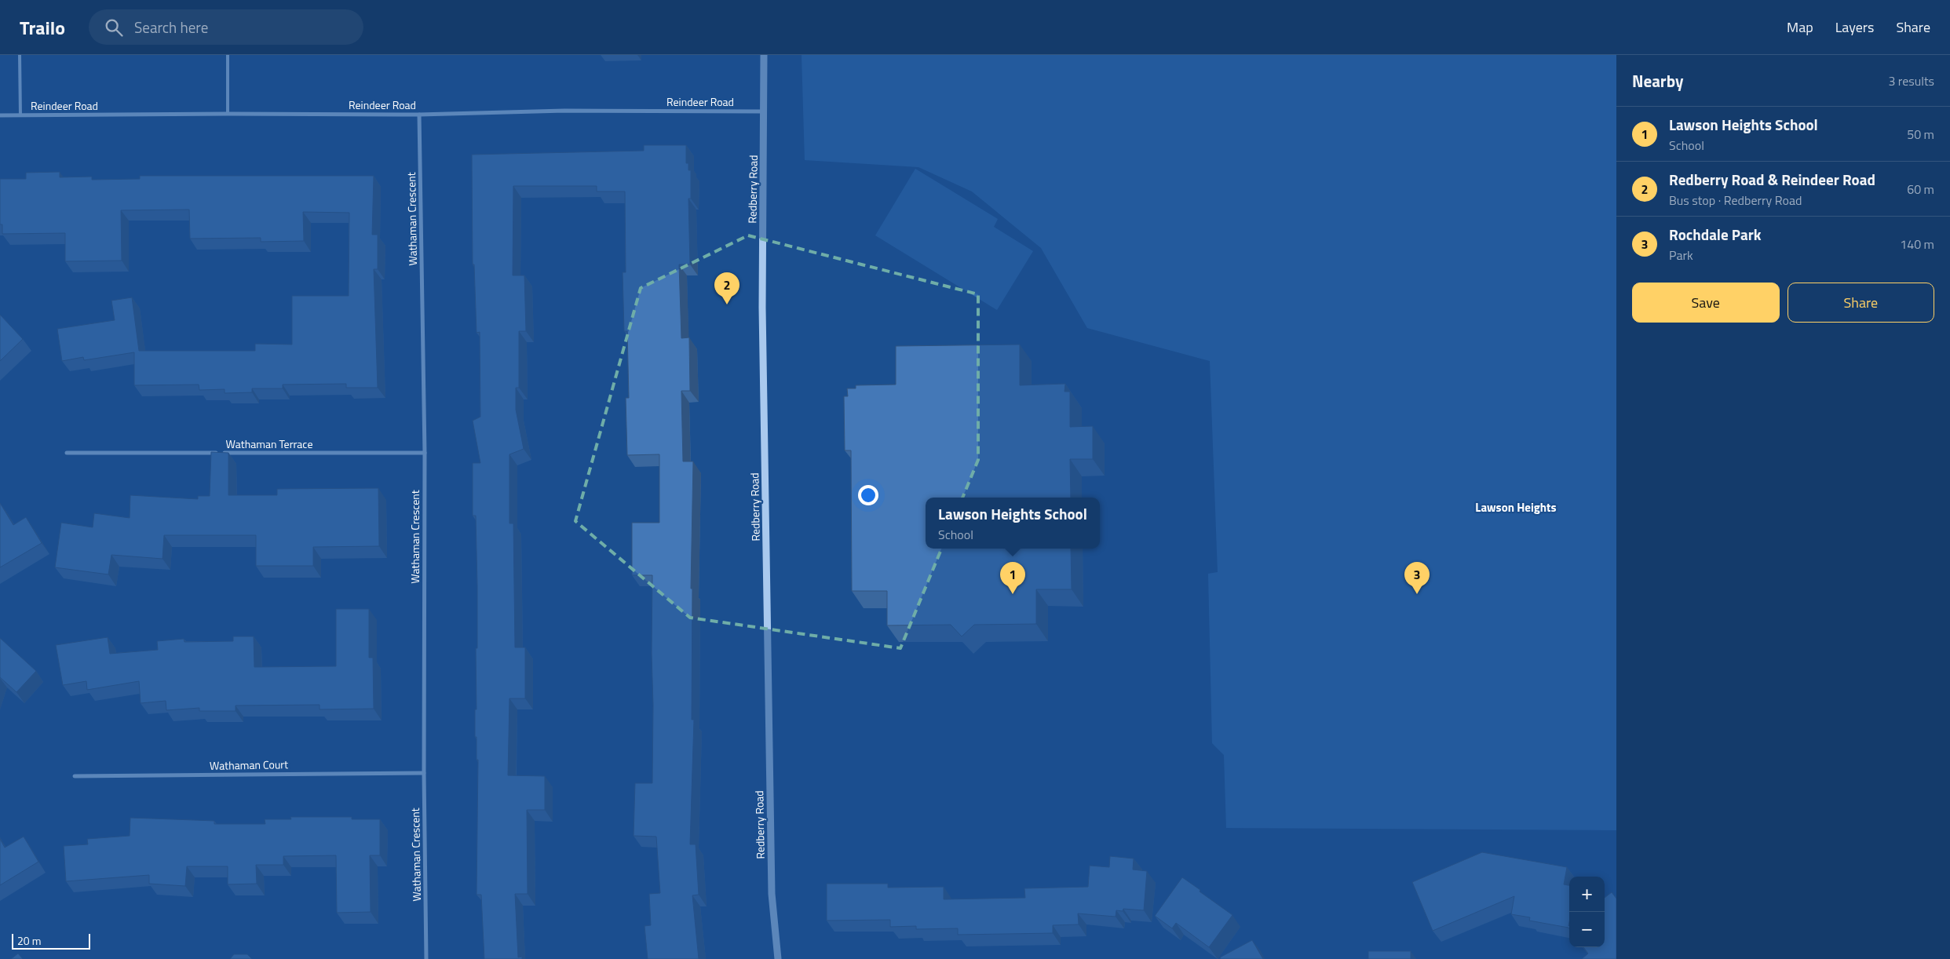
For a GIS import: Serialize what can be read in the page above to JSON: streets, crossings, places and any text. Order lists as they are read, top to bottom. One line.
{"streets":{"street":["Reindeer Road","Redberry Road","Wathaman Crescent","Wathaman Terrace","Wathaman Court"]},"crossings":[["Reindeer Road","Redberry Road"],["Reindeer Road","Wathaman Crescent"],["Wathaman Crescent","Wathaman Terrace"],["Wathaman Crescent","Wathaman Court"]],"districts":["Lawson Heights"],"scale_bar":"20 m","page":{"header":"Trailo","search":"Search here","nav":["Map","Layers","Share"],"heading":["Nearby","3 results"],"list":[{"mark":"1","name":"Lawson Heights School","note":"School","value":"50 m"},{"mark":"2","name":"Redberry Road & Reindeer Road","note":"Bus stop · Redberry Road","value":"60 m"},{"mark":"3","name":"Rochdale Park","note":"Park","value":"140 m"}],"buttons":["Save","Share"],"pins":["2","1","3"],"popup":["Lawson Heights School","School"],"map_buttons":["+","−"],"scale":"20 m"}}
